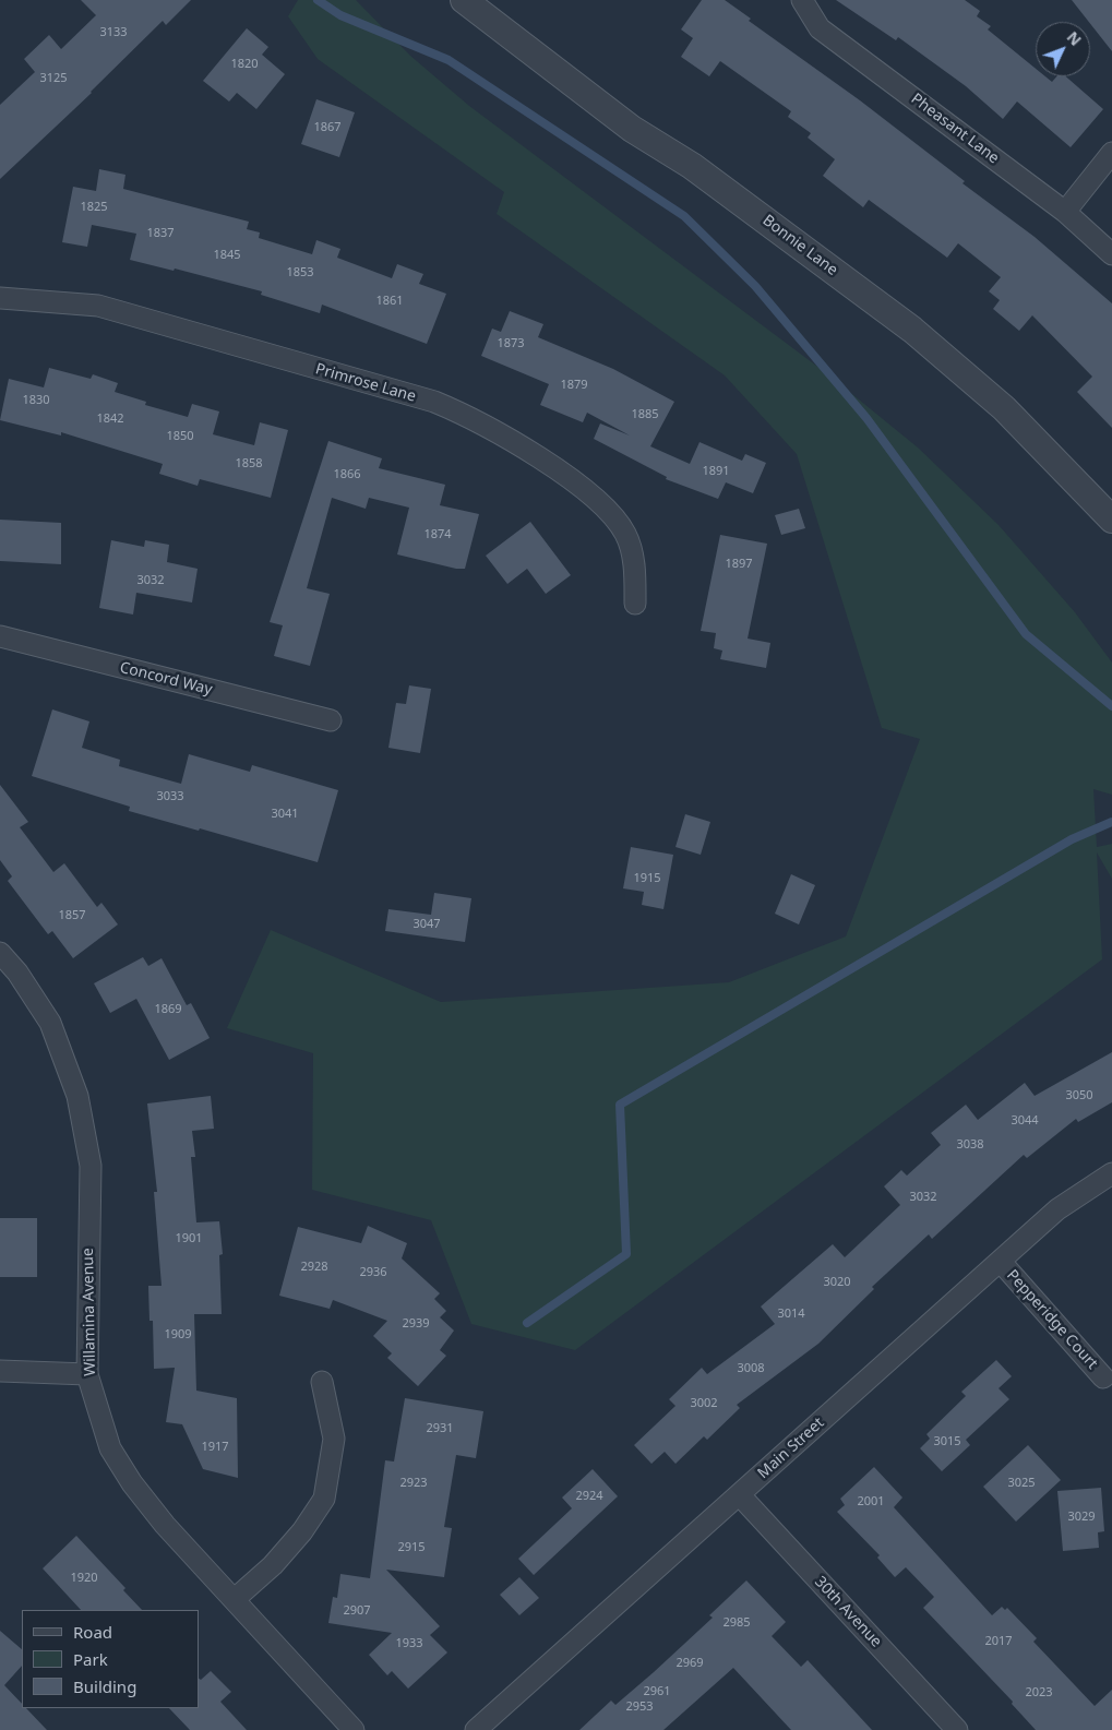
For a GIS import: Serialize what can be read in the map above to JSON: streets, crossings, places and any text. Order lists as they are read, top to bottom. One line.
{"streets":{"street":["Pheasant Lane","Bonnie Lane","Primrose Lane","Concord Way","Willamina Avenue","Pepperidge Court","Main Street","30th Avenue"]},"crossings":[["Pepperidge Court","Main Street"],["Main Street","30th Avenue"]],"house_numbers":["3133","1820","3125","1867","1825","1837","1845","1853","1861","1873","1879","1830","1885","1842","1850","1858","1891","1866","1874","1897","3032","3033","3041","1915","1857","3047","1869","3050","3044","3038","3032","1901","2928","2936","3020","3014","2939","1909","3008","3002","2931","3015","1917","2923","3025","2924","2001","3029","2915","1920","2907","2985","2017","1933","2969","2961","2023","2953"],"legend":["Road","Park","Building"],"north":"top right"}
